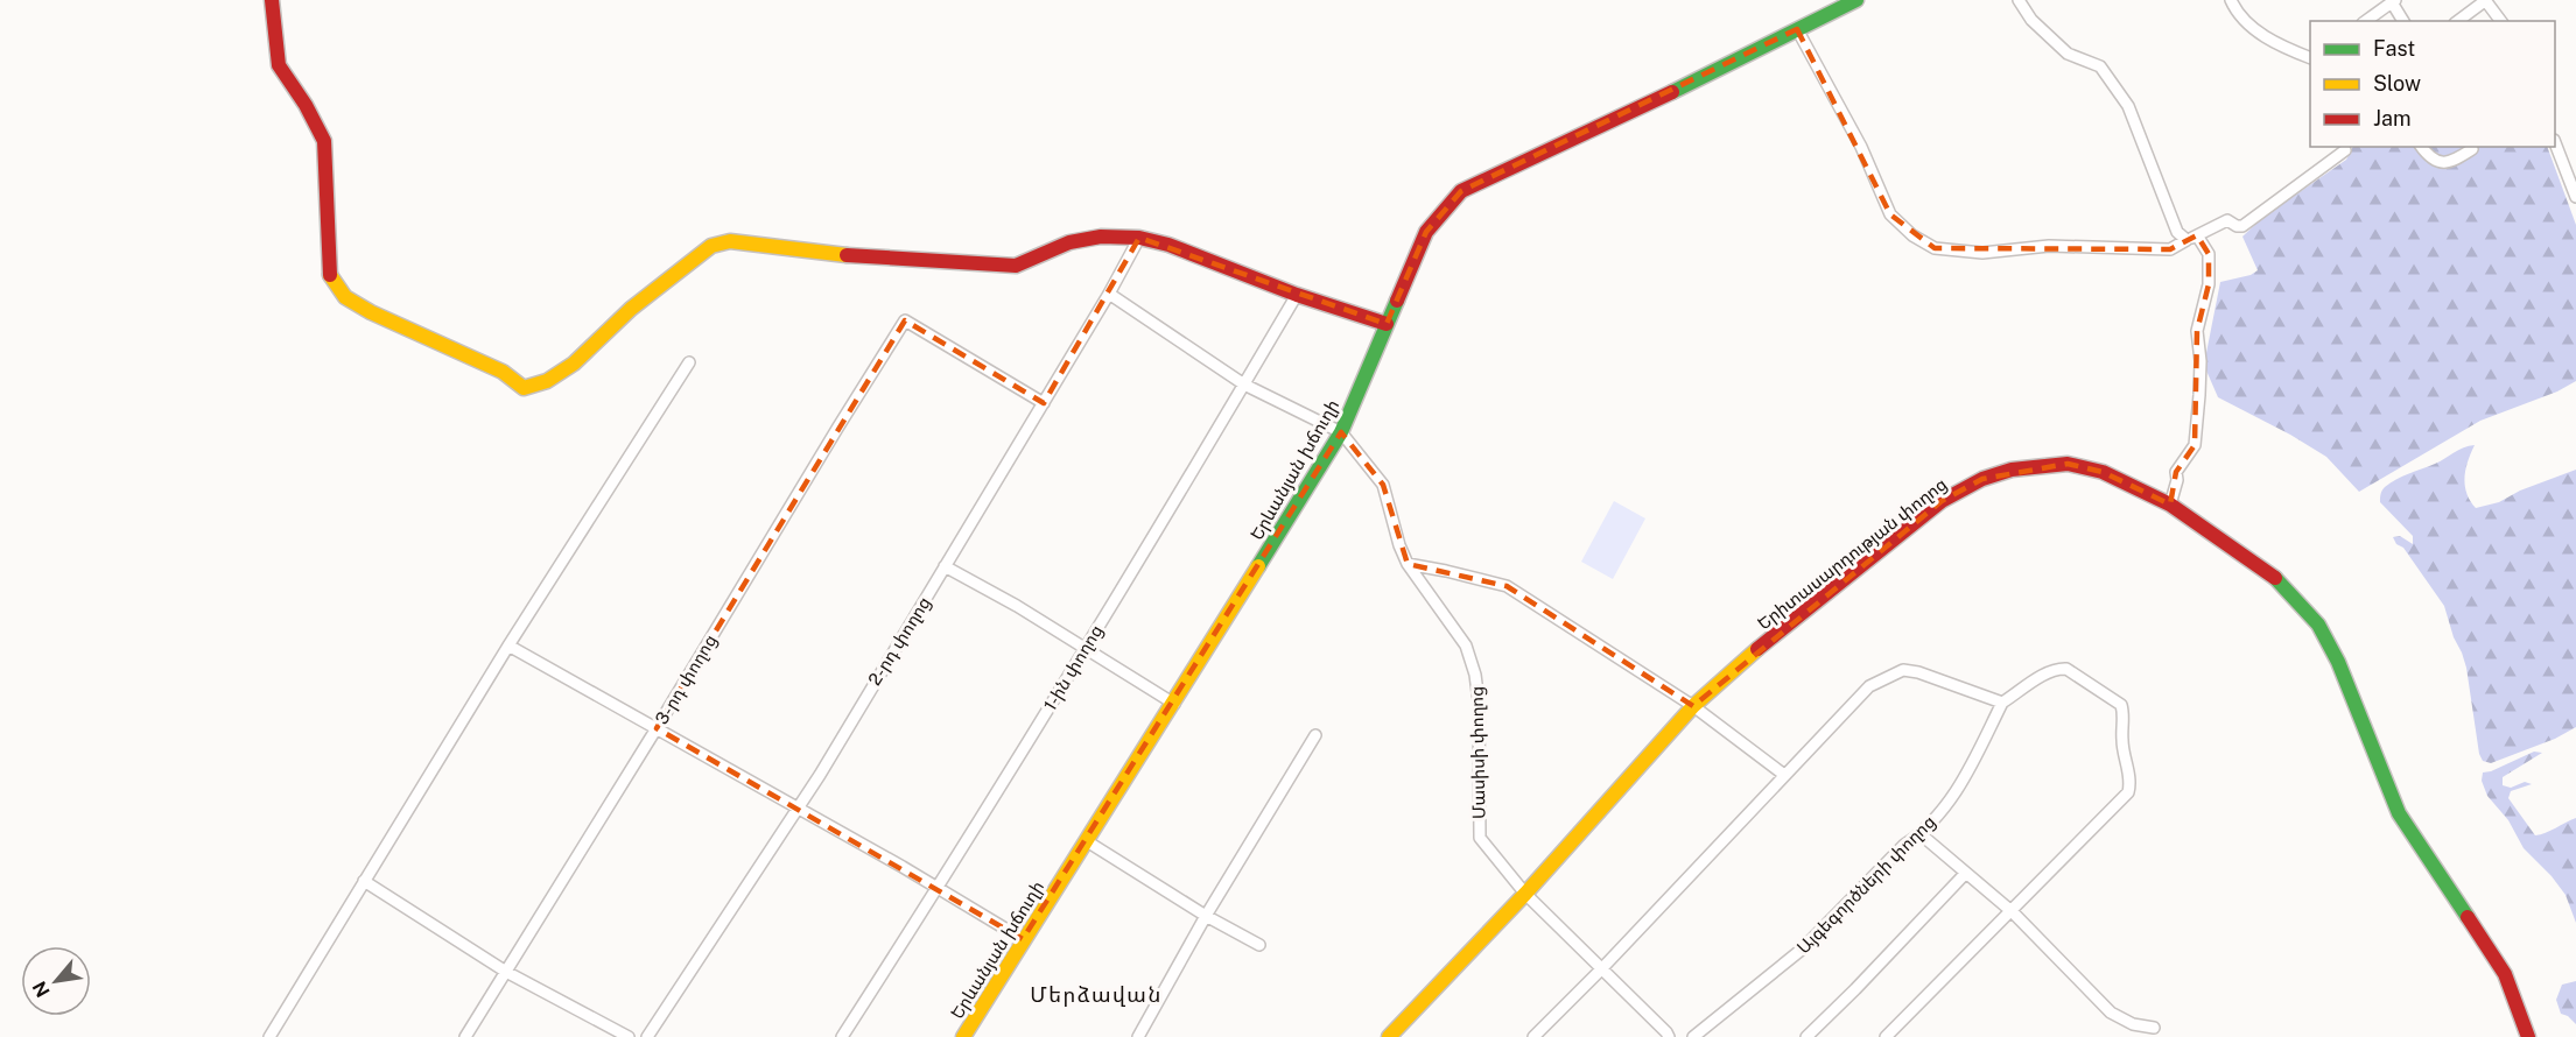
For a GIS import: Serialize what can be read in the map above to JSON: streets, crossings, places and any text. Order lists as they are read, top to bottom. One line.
{"streets":{"street":["Երևանյան խճուղի","Երիտասարդության փողոց","2-րդ փողոց","1-ին փողոց","3-րդ փողոց","Մասիսի փողոց","Այգեգործների փողոց"]},"crossings":[["Երևանյան խճուղի","Մասիսի փողոց"],["Երիտասարդության փողոց","Մասիսի փողոց"],["2-րդ փողոց","3-րդ փողոց"]],"districts":["Մերձավան"],"legend":["Fast","Slow","Jam"],"north":"bottom left"}
